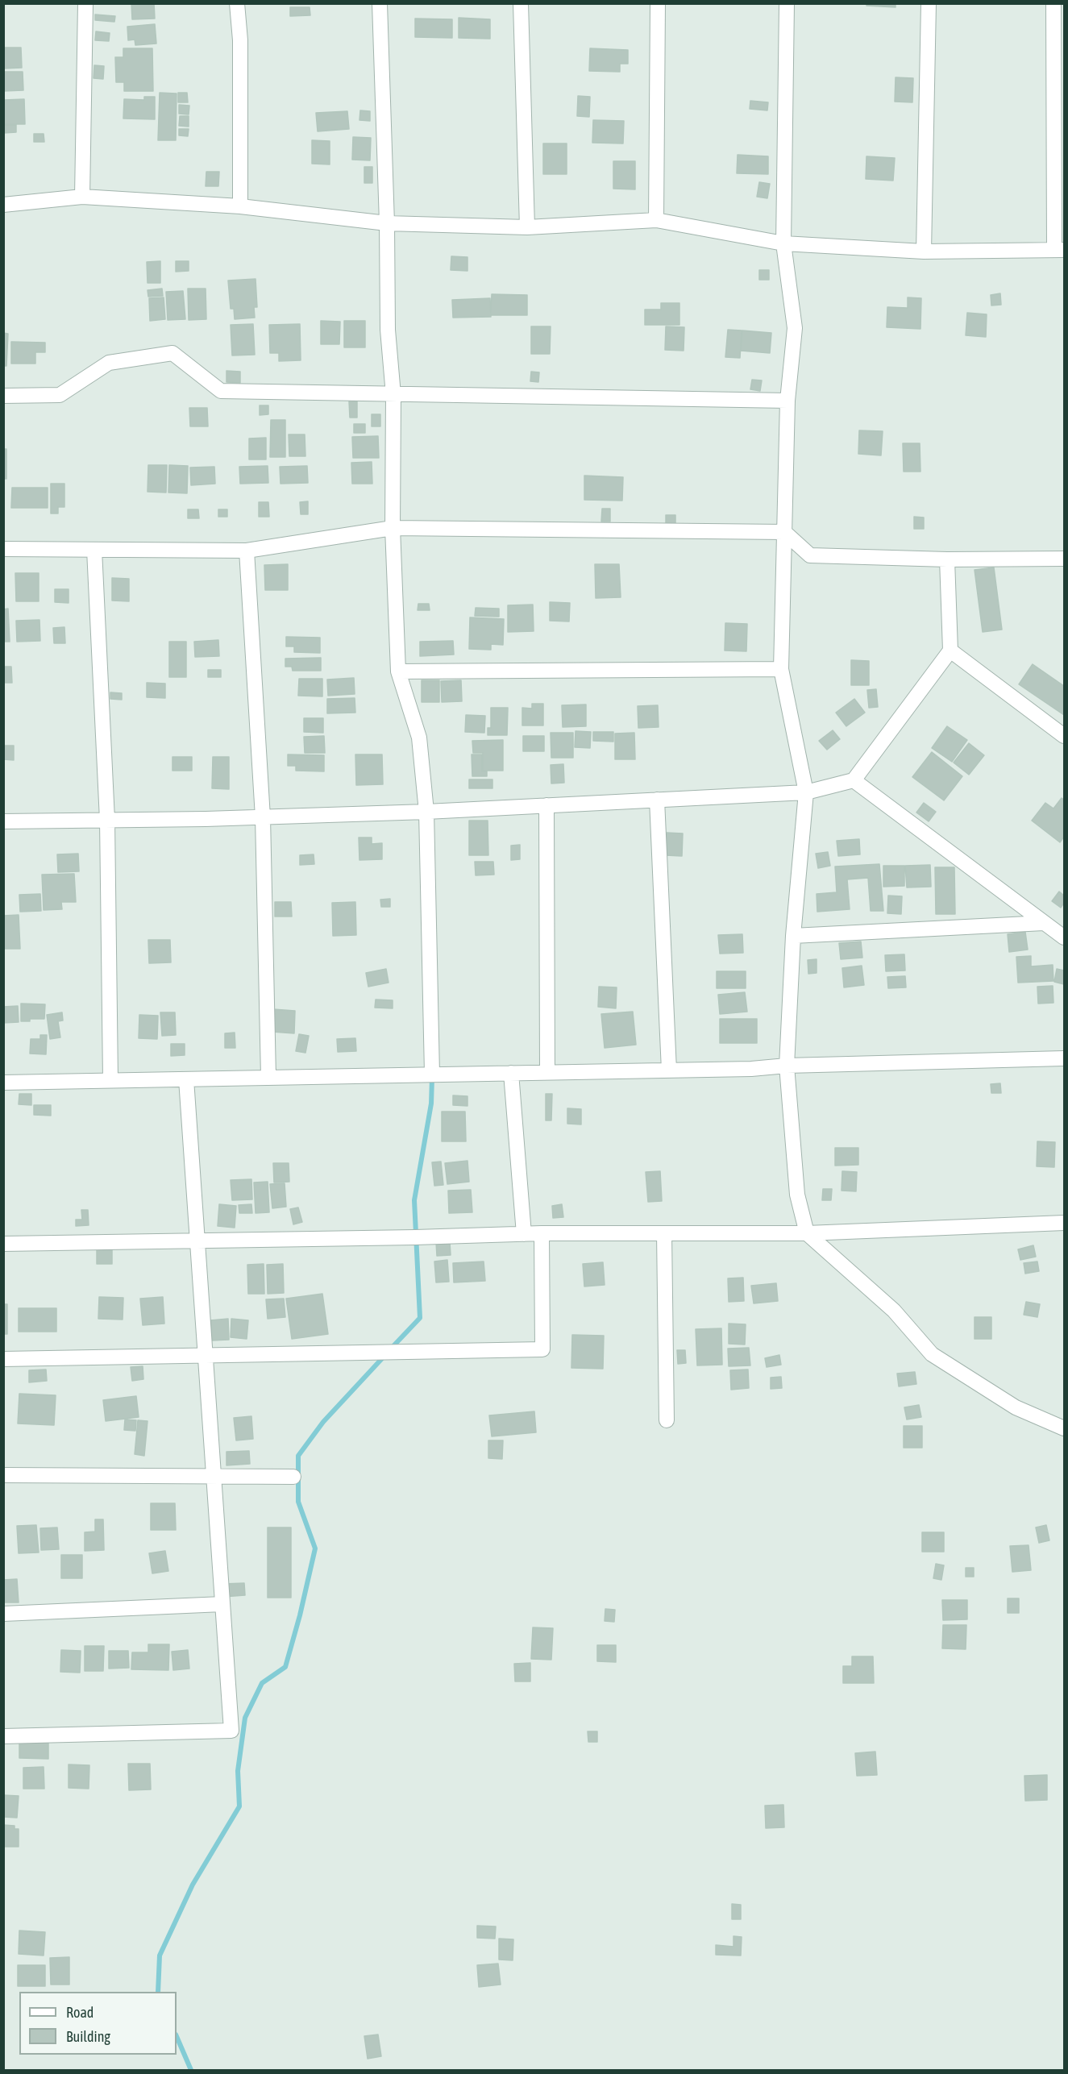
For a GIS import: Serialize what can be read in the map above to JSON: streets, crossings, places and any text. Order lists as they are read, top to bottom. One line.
{"legend":["Road","Building"]}
